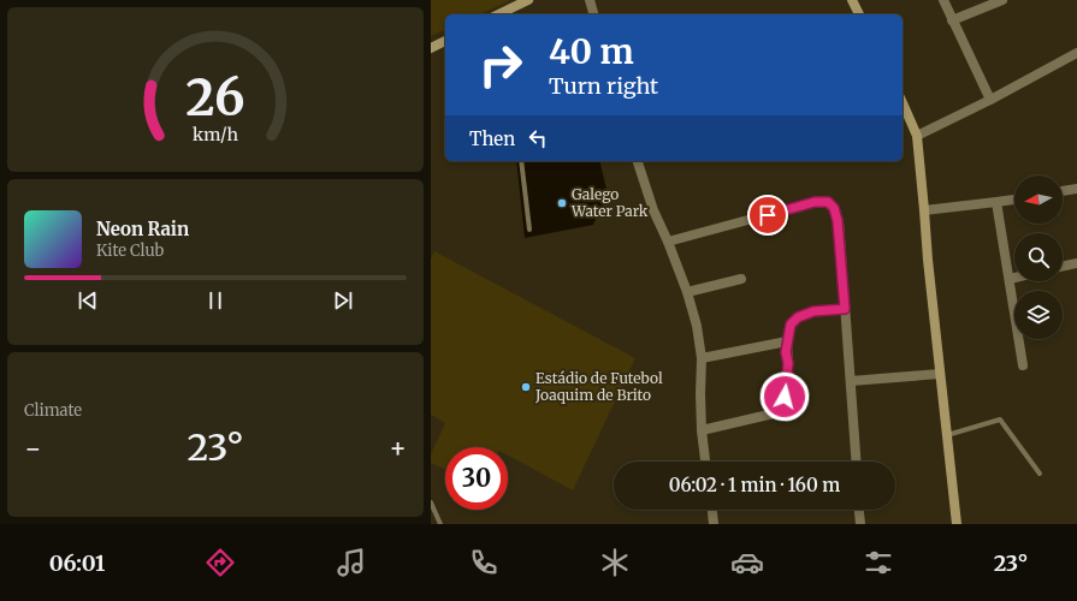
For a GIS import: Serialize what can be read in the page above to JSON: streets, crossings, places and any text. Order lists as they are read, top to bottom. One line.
{"places":["Galego Water Park","Estádio de Futebol Joaquim de Brito"],"north":"left","page":{"turn":["40 m","Turn right"],"then":"Then","song":["Neon Rain","Kite Club"],"tile":"Climate","heat":["−","23°","+"],"limit":"30","trip":"06:02 · 1 min · 160 m","tabs":["06:01","23°"],"gauge":["26","km/h"]}}
